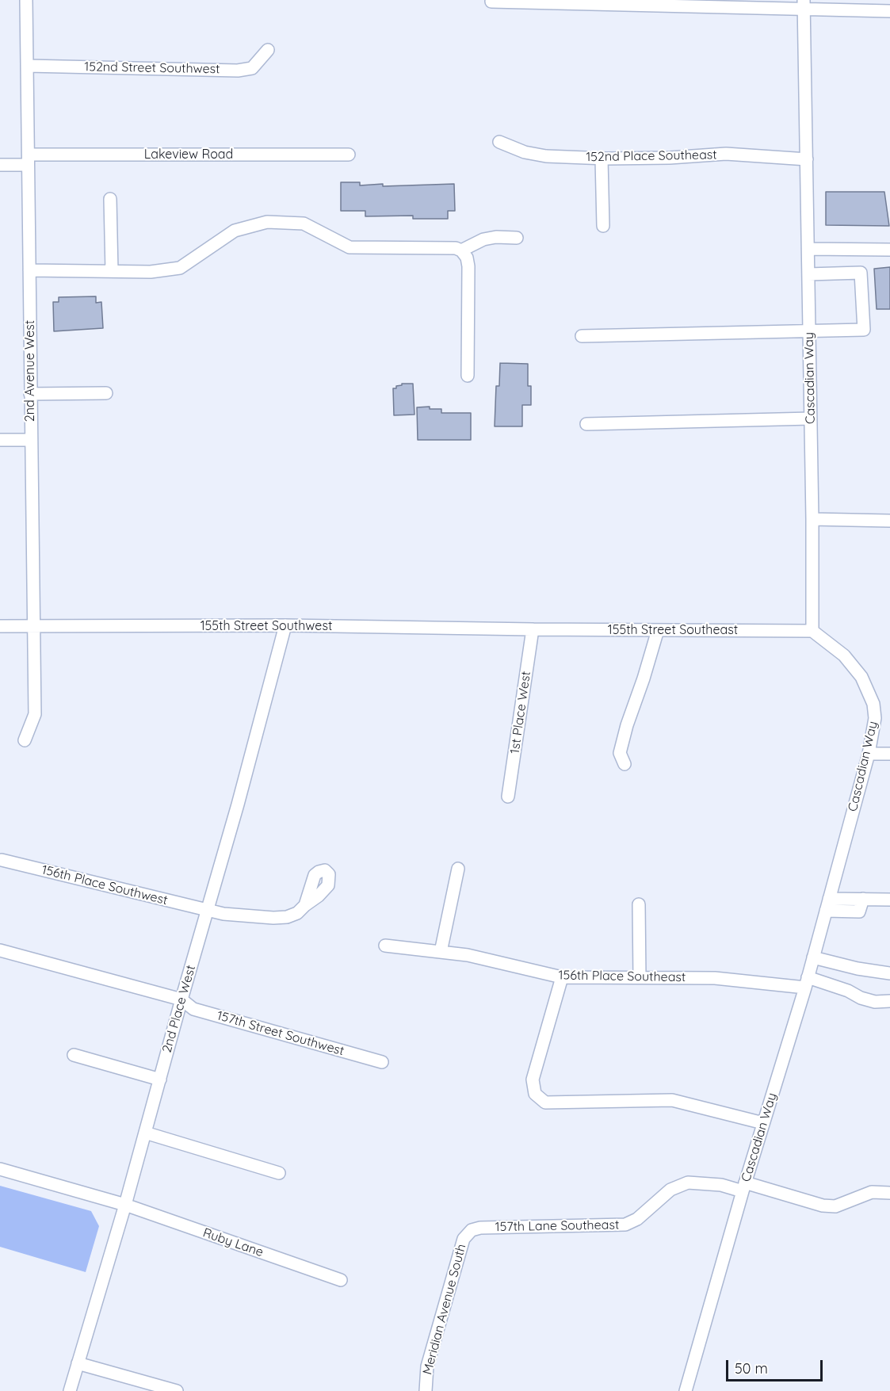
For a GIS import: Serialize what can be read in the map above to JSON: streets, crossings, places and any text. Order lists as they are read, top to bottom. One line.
{"streets":{"street":["152nd Street Southwest","Lakeview Road","152nd Place Southeast","2nd Avenue West","Cascadian Way","155th Street Southwest","155th Street Southeast","1st Place West","156th Place Southwest","156th Place Southeast","2nd Place West","157th Street Southwest","157th Lane Southeast","Ruby Lane","Meridian Avenue South"]},"crossings":[["152nd Street Southwest","2nd Avenue West"],["Lakeview Road","2nd Avenue West"],["152nd Place Southeast","Cascadian Way"],["2nd Avenue West","155th Street Southwest"],["Cascadian Way","155th Street Southeast"],["Cascadian Way","156th Place Southeast"],["Cascadian Way","157th Lane Southeast"],["155th Street Southwest","155th Street Southeast"],["155th Street Southwest","1st Place West"],["155th Street Southwest","2nd Place West"],["155th Street Southeast","1st Place West"],["156th Place Southwest","2nd Place West"],["2nd Place West","157th Street Southwest"],["2nd Place West","Ruby Lane"],["157th Lane Southeast","Meridian Avenue South"]],"scale_bar":"50 m"}
